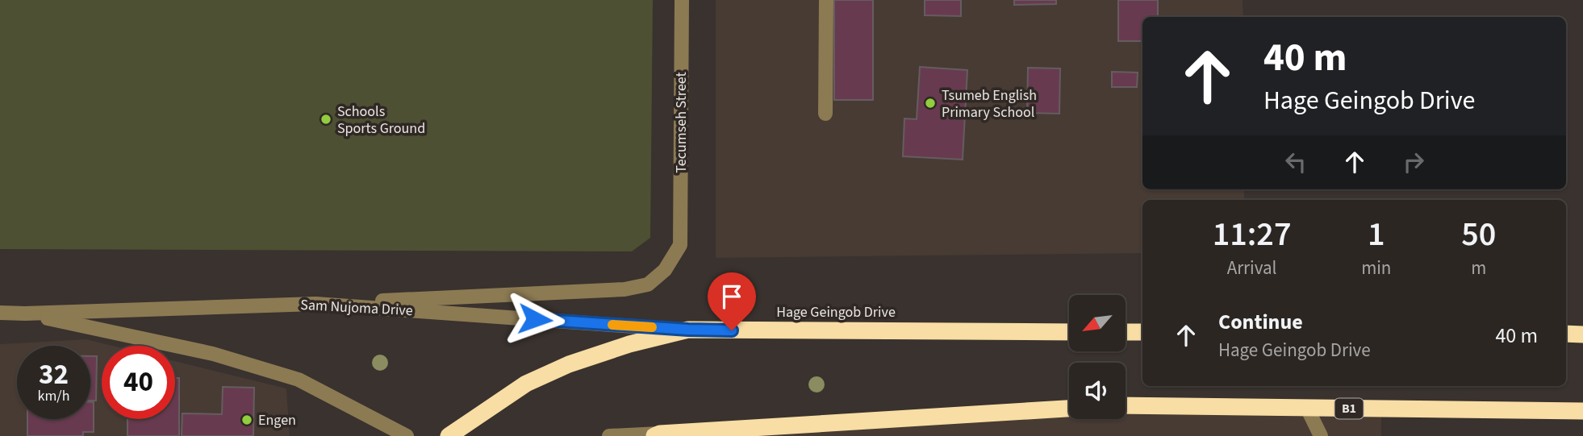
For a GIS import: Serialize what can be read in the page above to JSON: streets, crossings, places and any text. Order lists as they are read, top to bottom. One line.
{"streets":{"highway":["Hage Geingob Drive","B1"],"street":["Tecumseh Street","Sam Nujoma Drive"]},"crossings":[["Tecumseh Street","Sam Nujoma Drive"],["Sam Nujoma Drive","Hage Geingob Drive"]],"places":["Tsumeb English Primary School","Schools Sports Ground","Engen"],"north":"bottom left","page":{"turn":["40 m","Hage Geingob Drive"],"eta":["11:27","Arrival","1","min","50","m"],"list":[{"name":"Continue","note":"Hage Geingob Drive","value":"40 m"}],"speed":"32 km/h","limit":"40"}}
